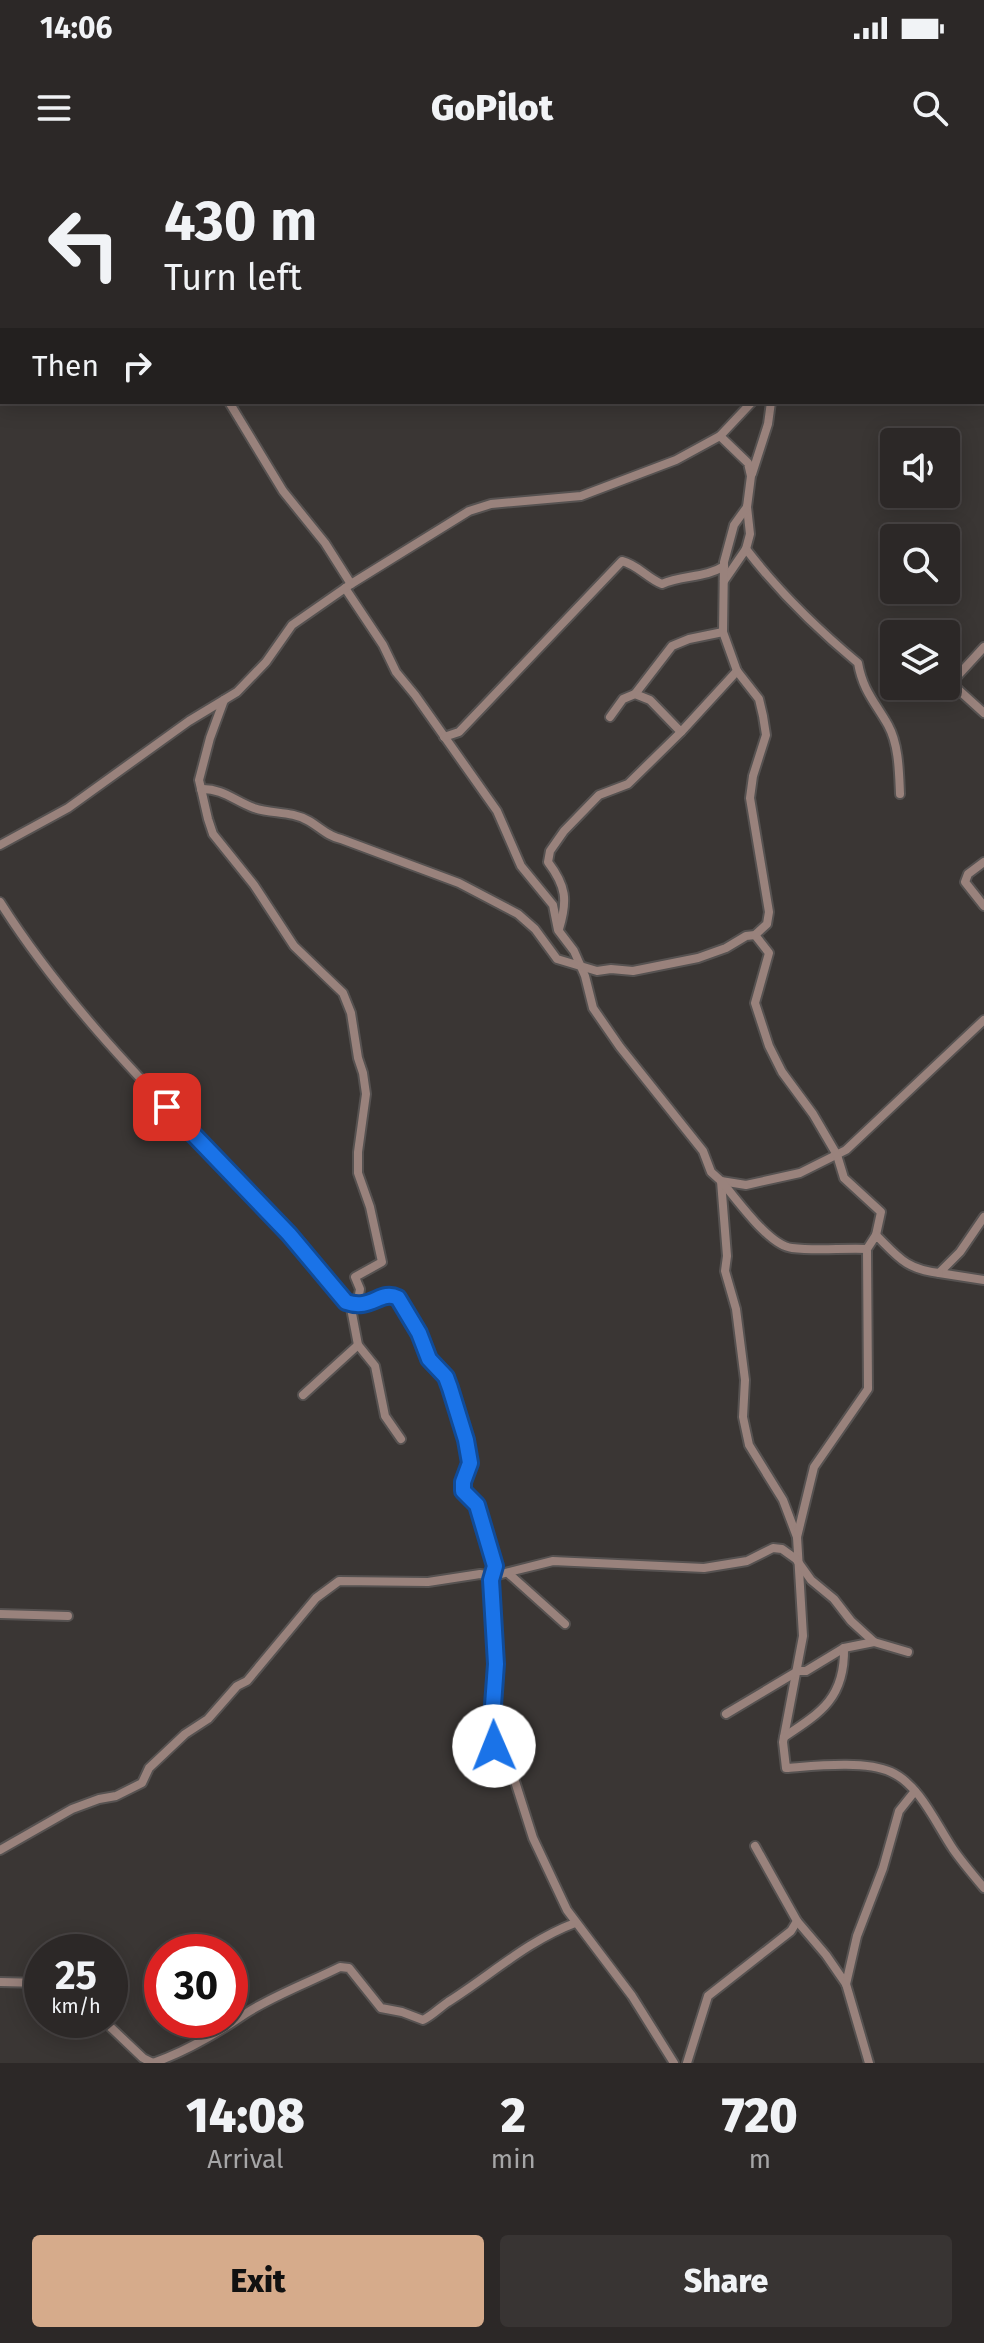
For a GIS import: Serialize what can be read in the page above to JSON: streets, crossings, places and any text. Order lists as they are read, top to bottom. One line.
{"page":{"status":"14:06","header":"GoPilot","turn":["430 m","Turn left"],"then":"Then","speed":"25 km/h","limit":"30","eta":["14:08","Arrival","2","min","720","m"],"buttons":["Exit","Share"]}}
